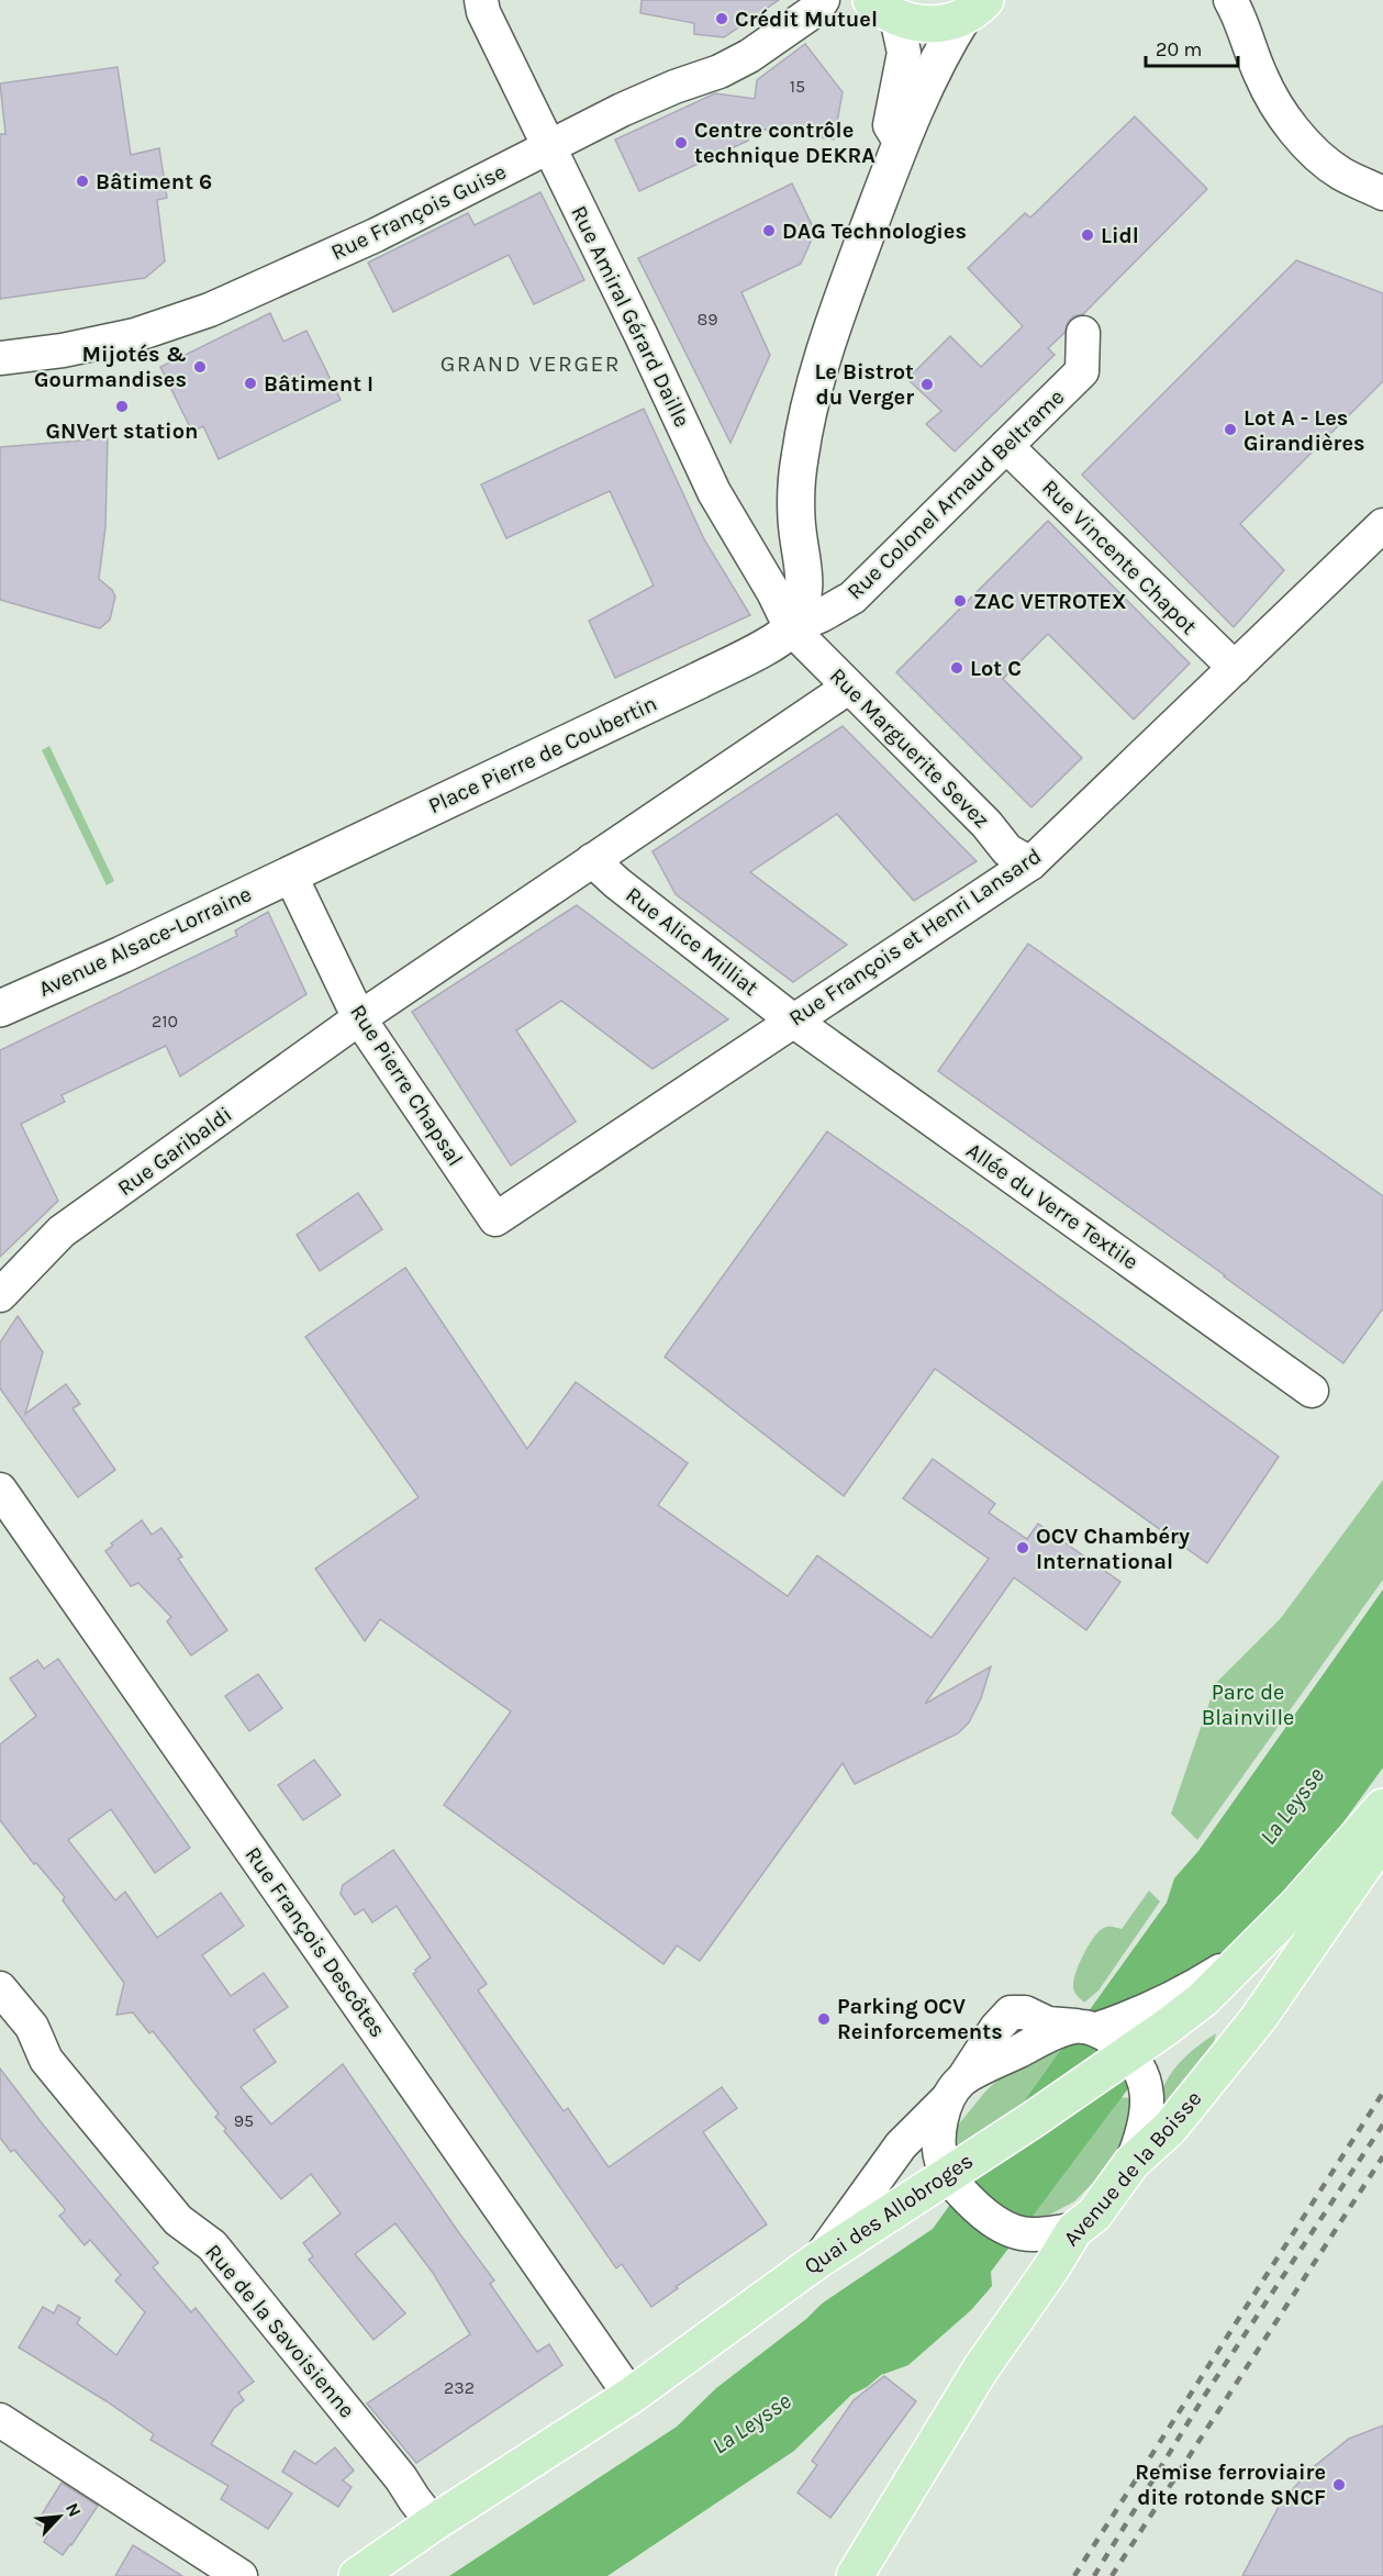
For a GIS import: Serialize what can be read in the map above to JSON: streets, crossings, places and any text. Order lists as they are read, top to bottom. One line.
{"streets":{"main road":["Place Pierre de Coubertin","Avenue Alsace-Lorraine","Avenue de la Boisse","Quai des Allobroges"],"street":["Rue François Guise","Rue Amiral Gérard Daille","Rue Colonel Arnaud Beltrame","Rue Vincente Chapot","Rue Marguerite Sevez","Rue François et Henri Lansard","Rue Alice Milliat","Rue Pierre Chapsal","Rue Garibaldi","Allée du Verre Textile","Rue François Descôtes","Rue de la Savoisienne"]},"crossings":[["Rue François Guise","Rue Amiral Gérard Daille"],["Rue Amiral Gérard Daille","Rue Colonel Arnaud Beltrame"],["Rue Amiral Gérard Daille","Rue Marguerite Sevez"],["Rue Amiral Gérard Daille","Place Pierre de Coubertin"],["Rue Colonel Arnaud Beltrame","Rue Vincente Chapot"],["Rue Colonel Arnaud Beltrame","Rue Marguerite Sevez"],["Rue Colonel Arnaud Beltrame","Place Pierre de Coubertin"],["Rue Vincente Chapot","Rue François et Henri Lansard"],["Rue Marguerite Sevez","Place Pierre de Coubertin"],["Rue Marguerite Sevez","Rue François et Henri Lansard"],["Rue Marguerite Sevez","Rue Garibaldi"],["Place Pierre de Coubertin","Avenue Alsace-Lorraine"],["Place Pierre de Coubertin","Rue Pierre Chapsal"],["Rue François et Henri Lansard","Rue Alice Milliat"],["Rue François et Henri Lansard","Rue Pierre Chapsal"],["Rue François et Henri Lansard","Allée du Verre Textile"],["Avenue Alsace-Lorraine","Rue Pierre Chapsal"],["Rue Alice Milliat","Rue Garibaldi"],["Rue Alice Milliat","Allée du Verre Textile"],["Rue Pierre Chapsal","Rue Garibaldi"],["Rue François Descôtes","Quai des Allobroges"],["Quai des Allobroges","Rue de la Savoisienne"]],"districts":["GRAND VERGER"],"water":["La Leysse"],"parks":["Parc de Blainville"],"places":["Crédit Mutuel","Centre contrôle technique DEKRA","Bâtiment 6","DAG Technologies","Lidl","Mijotés & Gourmandises","Bâtiment I","Le Bistrot du Verger","GNVert station","Lot A - Les Girandières","ZAC VETROTEX","Lot C","OCV Chambéry International","Parking OCV Reinforcements","Remise ferroviaire dite rotonde SNCF"],"house_numbers":["15","89","210","95","232"],"scale_bar":"20 m","north":"top right"}
